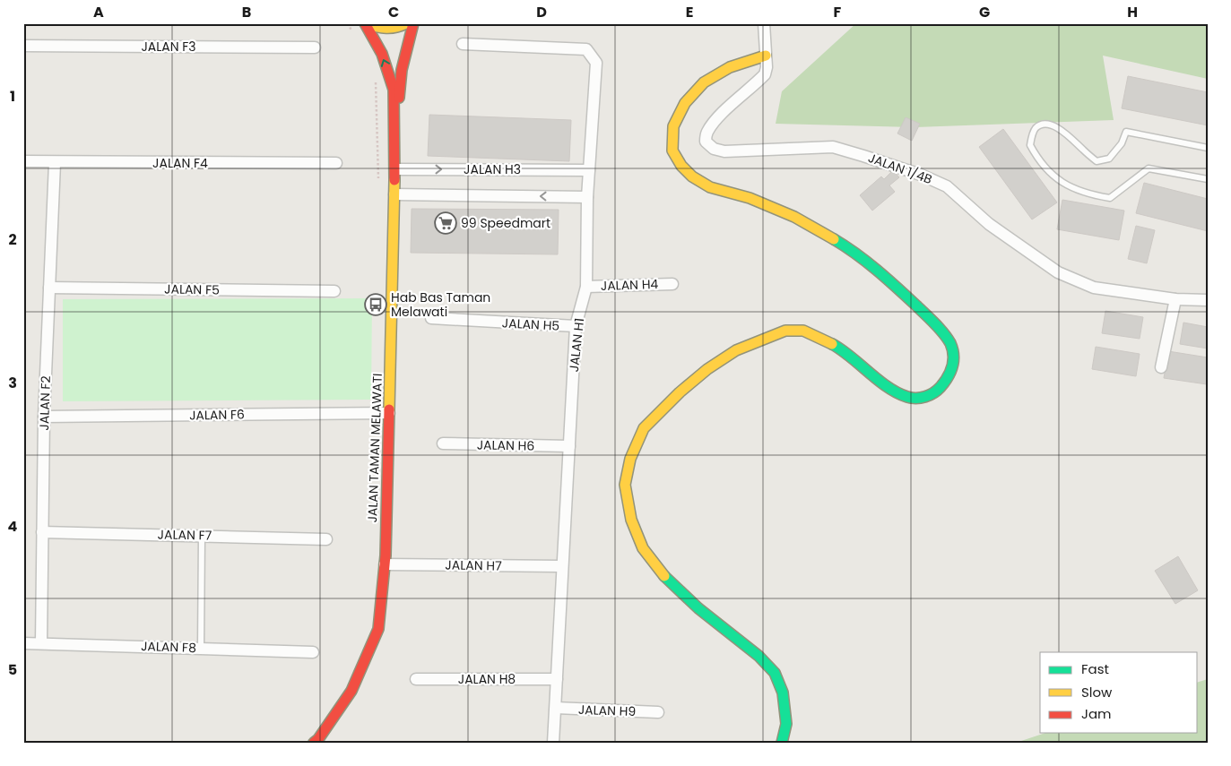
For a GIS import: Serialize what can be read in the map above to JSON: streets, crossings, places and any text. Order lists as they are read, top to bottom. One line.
{"streets":{"street":["JALAN F3","JALAN F4","JALAN 1/4B","JALAN H3","JALAN H4","JALAN F5","JALAN H5","JALAN H1","JALAN F2","JALAN F6","JALAN H6","JALAN TAMAN MELAWATI","JALAN F7","JALAN H7","JALAN F8","JALAN H8","JALAN H9"]},"crossings":[["JALAN F4","JALAN F2"],["JALAN H3","JALAN H1"],["JALAN H3","JALAN TAMAN MELAWATI"],["JALAN H4","JALAN H1"],["JALAN F5","JALAN F2"],["JALAN H5","JALAN H1"],["JALAN H1","JALAN H6"],["JALAN H1","JALAN H7"],["JALAN H1","JALAN H8"],["JALAN H1","JALAN H9"],["JALAN F2","JALAN F6"],["JALAN F2","JALAN F7"],["JALAN F2","JALAN F8"],["JALAN F6","JALAN TAMAN MELAWATI"],["JALAN TAMAN MELAWATI","JALAN H7"]],"places":{"supermarket":["99 Speedmart"],"bus stop":["Hab Bas Taman Melawati"]},"legend":["Fast","Slow","Jam"],"grid":{"columns":["A","B","C","D","E","F","G","H"],"rows":["1","2","3","4","5"]}}
